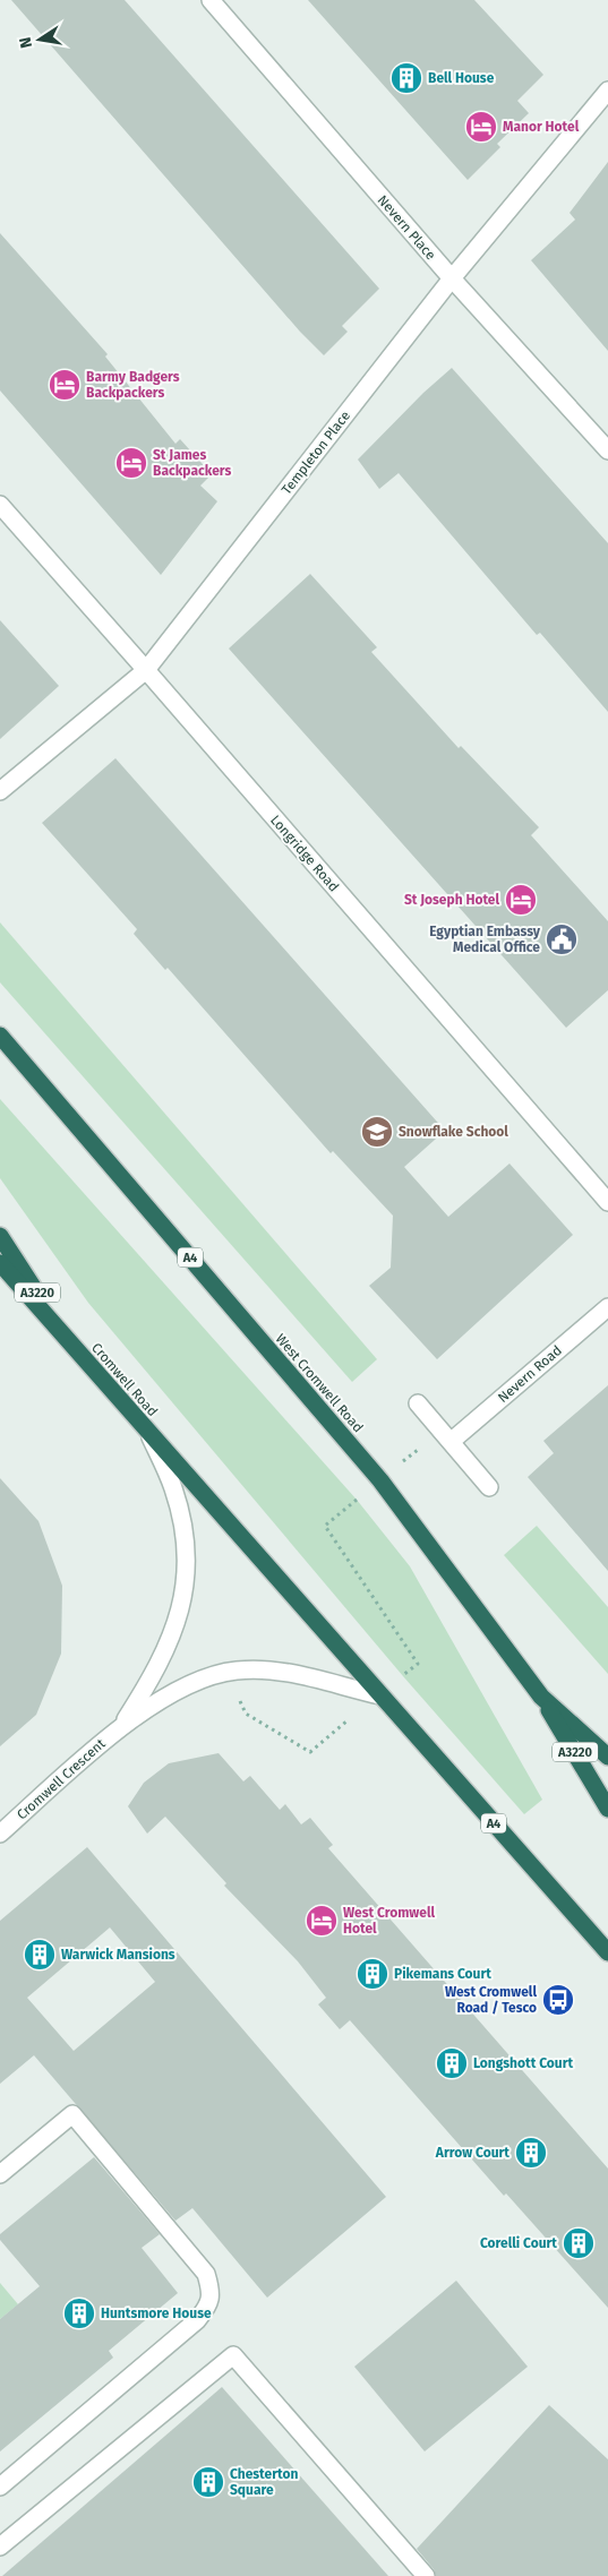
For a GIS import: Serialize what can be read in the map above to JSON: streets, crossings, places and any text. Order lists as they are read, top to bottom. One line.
{"streets":{"highway":["A4","A3220","Cromwell Road","West Cromwell Road"],"street":["Nevern Place","Templeton Place","Longridge Road","Nevern Road","Cromwell Crescent"]},"crossings":[["Nevern Place","Templeton Place"],["Templeton Place","Longridge Road"],["A4","A3220"],["A4","Cromwell Road"],["A4","Cromwell Crescent"],["A3220","Cromwell Road"],["A3220","West Cromwell Road"],["Cromwell Road","Cromwell Crescent"]],"places":{"building":["Bell House","Warwick Mansions","Pikemans Court","Longshott Court","Arrow Court","Corelli Court","Huntsmore House","Chesterton Square"],"hotel":["Manor Hotel","Barmy Badgers Backpackers","St James Backpackers","St Joseph Hotel","West Cromwell Hotel"],"public building":["Egyptian Embassy Medical Office"],"school or university":["Snowflake School"],"bus stop":["West Cromwell Road / Tesco"]},"north":"left"}
